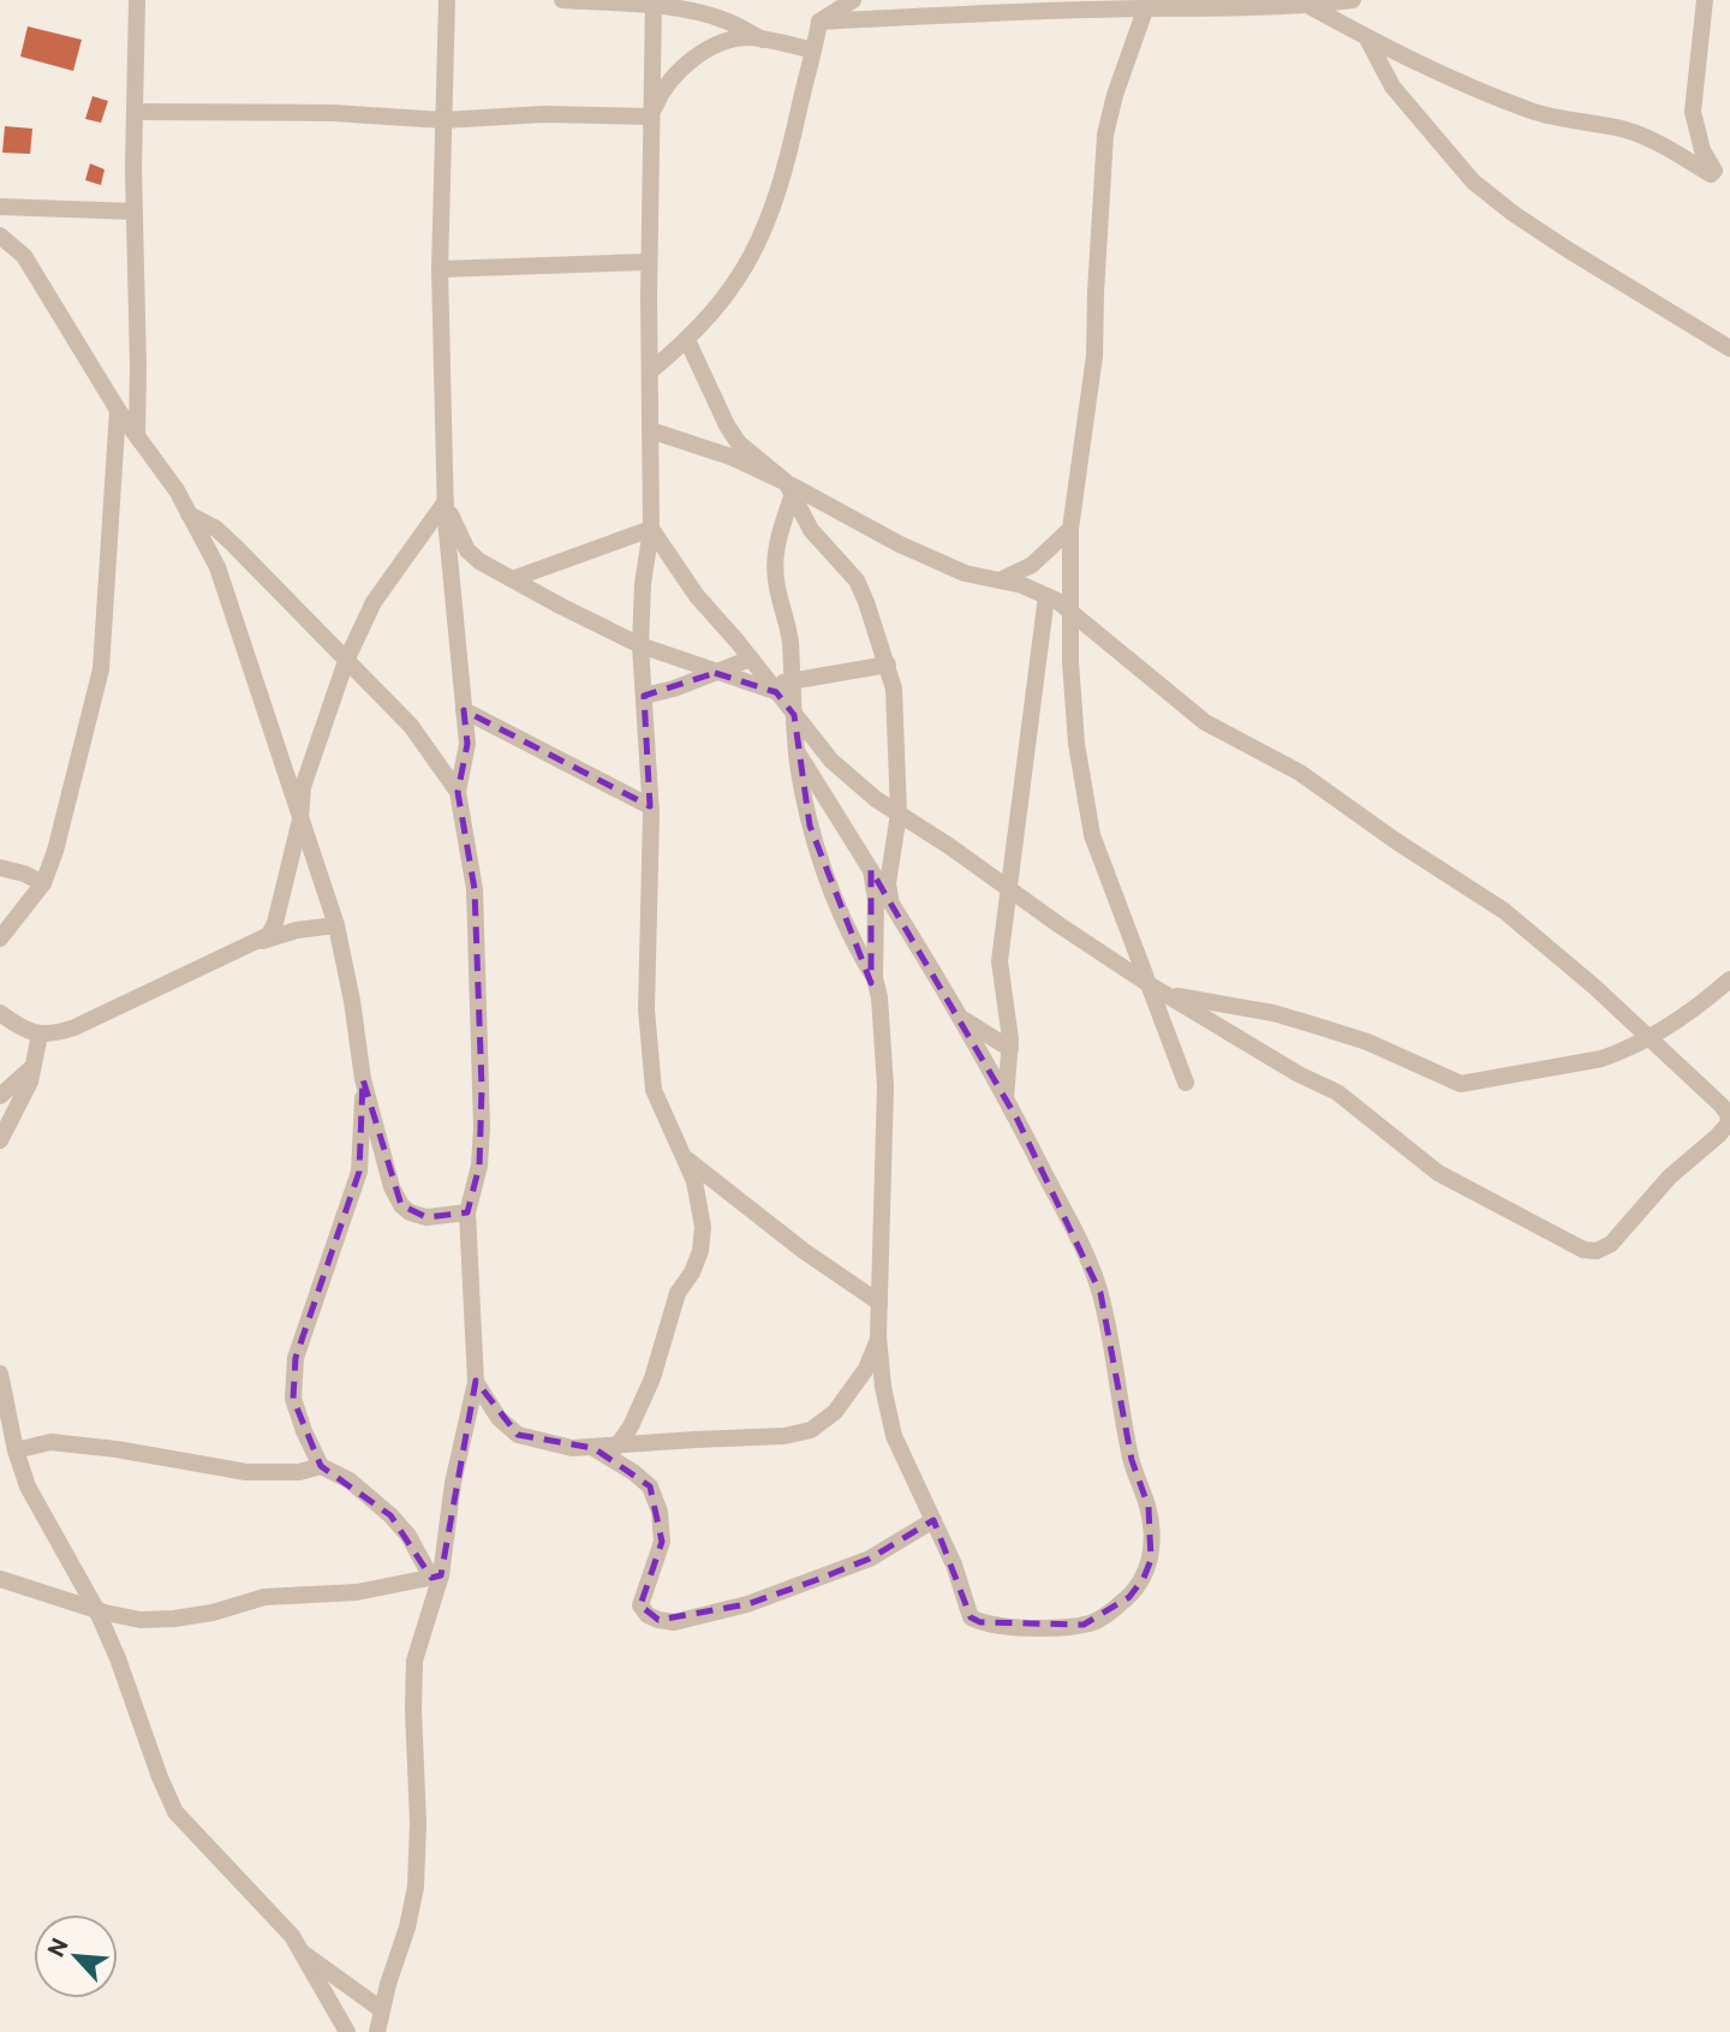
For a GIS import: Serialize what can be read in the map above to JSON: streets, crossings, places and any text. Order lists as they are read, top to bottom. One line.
{"north":"top left"}
